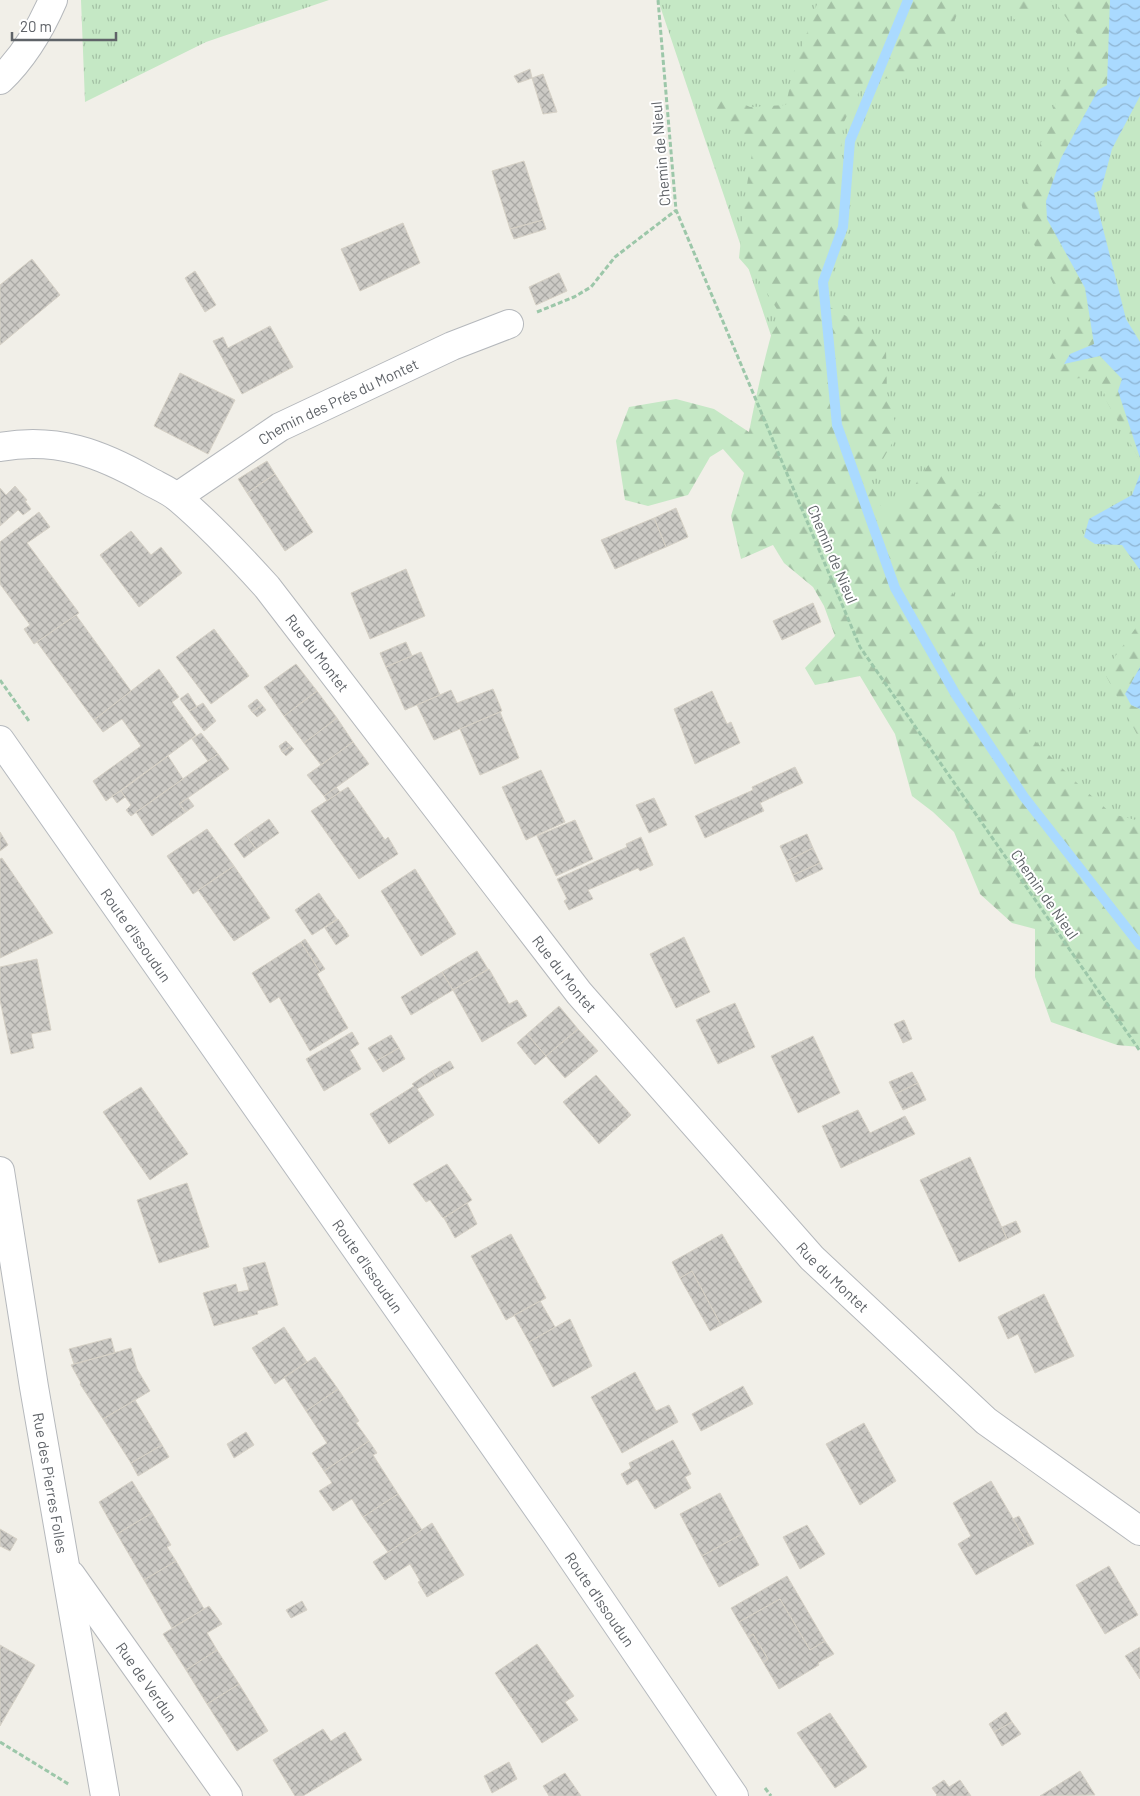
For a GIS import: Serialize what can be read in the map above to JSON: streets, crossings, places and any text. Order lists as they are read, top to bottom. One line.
{"streets":{"street":["Chemin des Prés du Montet","Rue du Montet","Route d'Issoudun","Rue des Pierres Folles","Rue de Verdun"],"path":["Chemin de Nieul"]},"crossings":[["Chemin des Prés du Montet","Rue du Montet"],["Rue des Pierres Folles","Rue de Verdun"]],"scale_bar":"20 m"}
